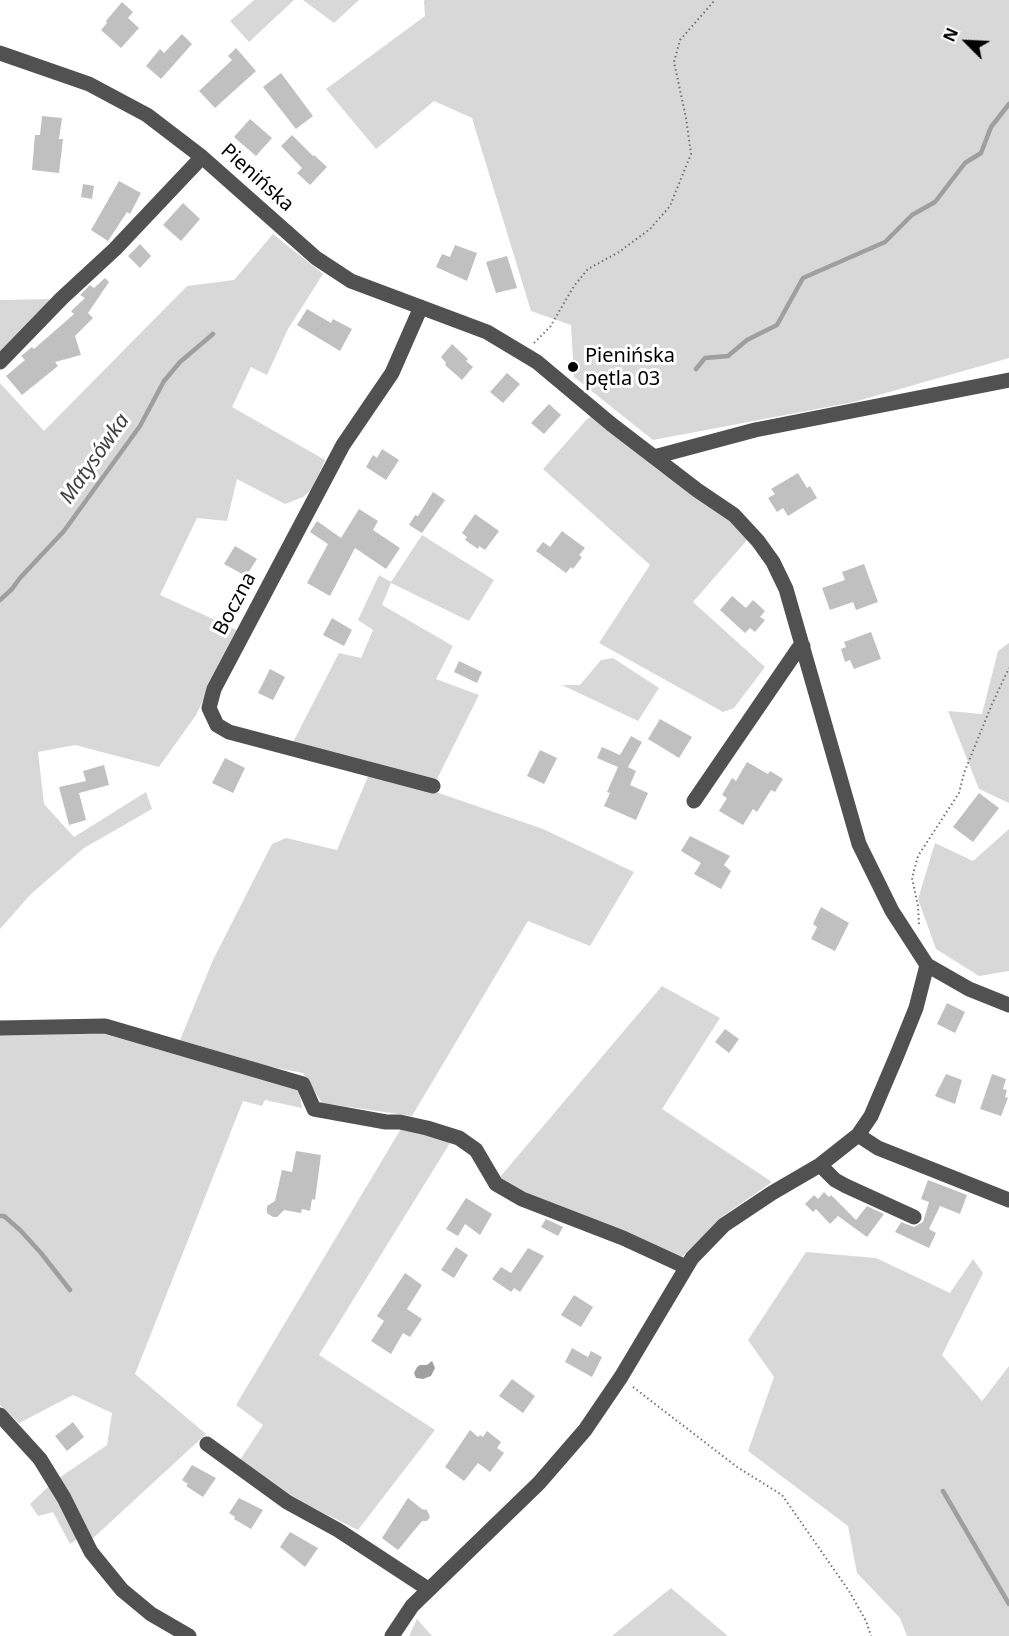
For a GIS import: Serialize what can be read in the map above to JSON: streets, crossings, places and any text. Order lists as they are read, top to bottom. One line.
{"streets":{"street":["Pienińska","Boczna"]},"crossings":[["Pienińska","Boczna"]],"water":["Matysówka"],"places":["Pienińska pętla 03"],"north":"top left"}
